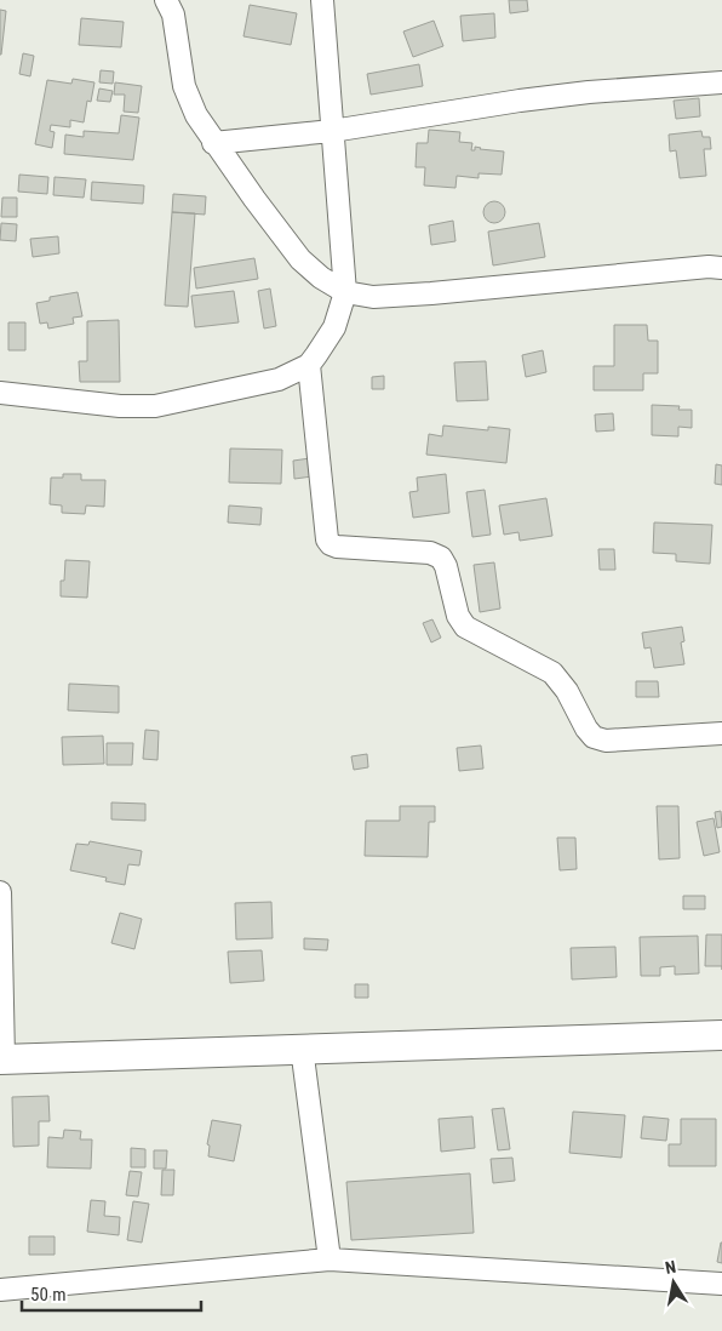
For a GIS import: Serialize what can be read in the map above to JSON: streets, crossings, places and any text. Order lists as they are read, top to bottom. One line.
{"scale_bar":"50 m","north":"top"}
